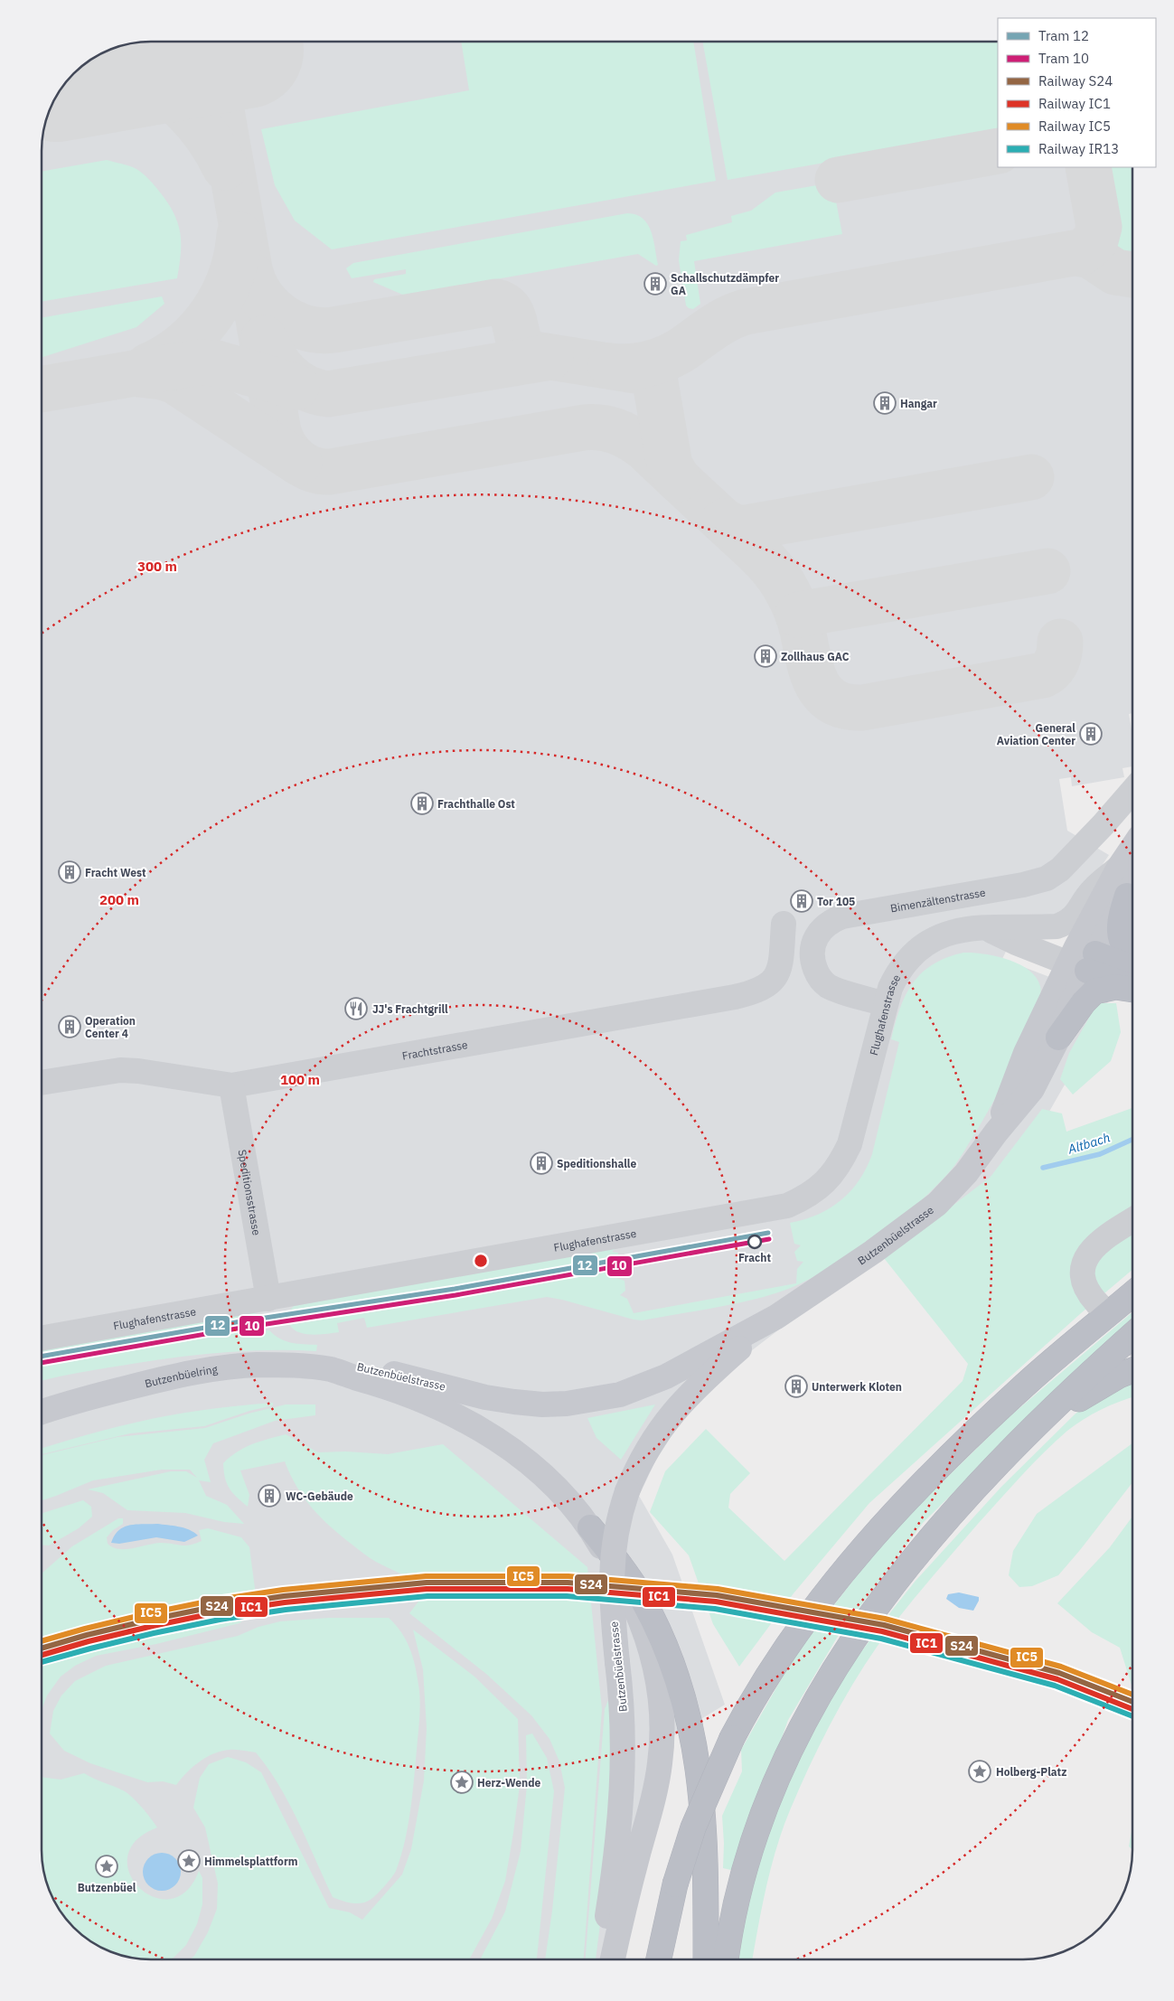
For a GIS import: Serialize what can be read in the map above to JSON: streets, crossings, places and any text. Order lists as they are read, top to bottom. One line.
{"streets":{"main road":["Flughafenstrasse","Butzenbüelstrasse","Butzenbüelring"],"street":["Bimenzältenstrasse","Frachtstrasse","Speditionsstrasse"]},"crossings":[["Bimenzältenstrasse","Flughafenstrasse"],["Flughafenstrasse","Speditionsstrasse"],["Flughafenstrasse","Butzenbüelstrasse"],["Frachtstrasse","Speditionsstrasse"],["Butzenbüelstrasse","Butzenbüelring"]],"water":["Altbach"],"places":{"building":["Schallschutzdämpfer GA","Hangar","Zollhaus GAC","General Aviation Center","Frachthalle Ost","Fracht West","Tor 105","Operation Center 4","Speditionshalle","Unterwerk Kloten","WC-Gebäude"],"restaurant":["JJ's Frachtgrill"],"other":["Fracht"],"place":["Holberg-Platz","Herz-Wende","Himmelsplattform","Butzenbüel"]},"lines":["tram line 12","tram line 10","rail line IC5","rail line S24","rail line IC1","rail line IR13"],"legend":["Tram 12","Tram 10","Railway S24","Railway IC1","Railway IC5","Railway IR13"],"rings":["300 m","200 m","100 m"]}
